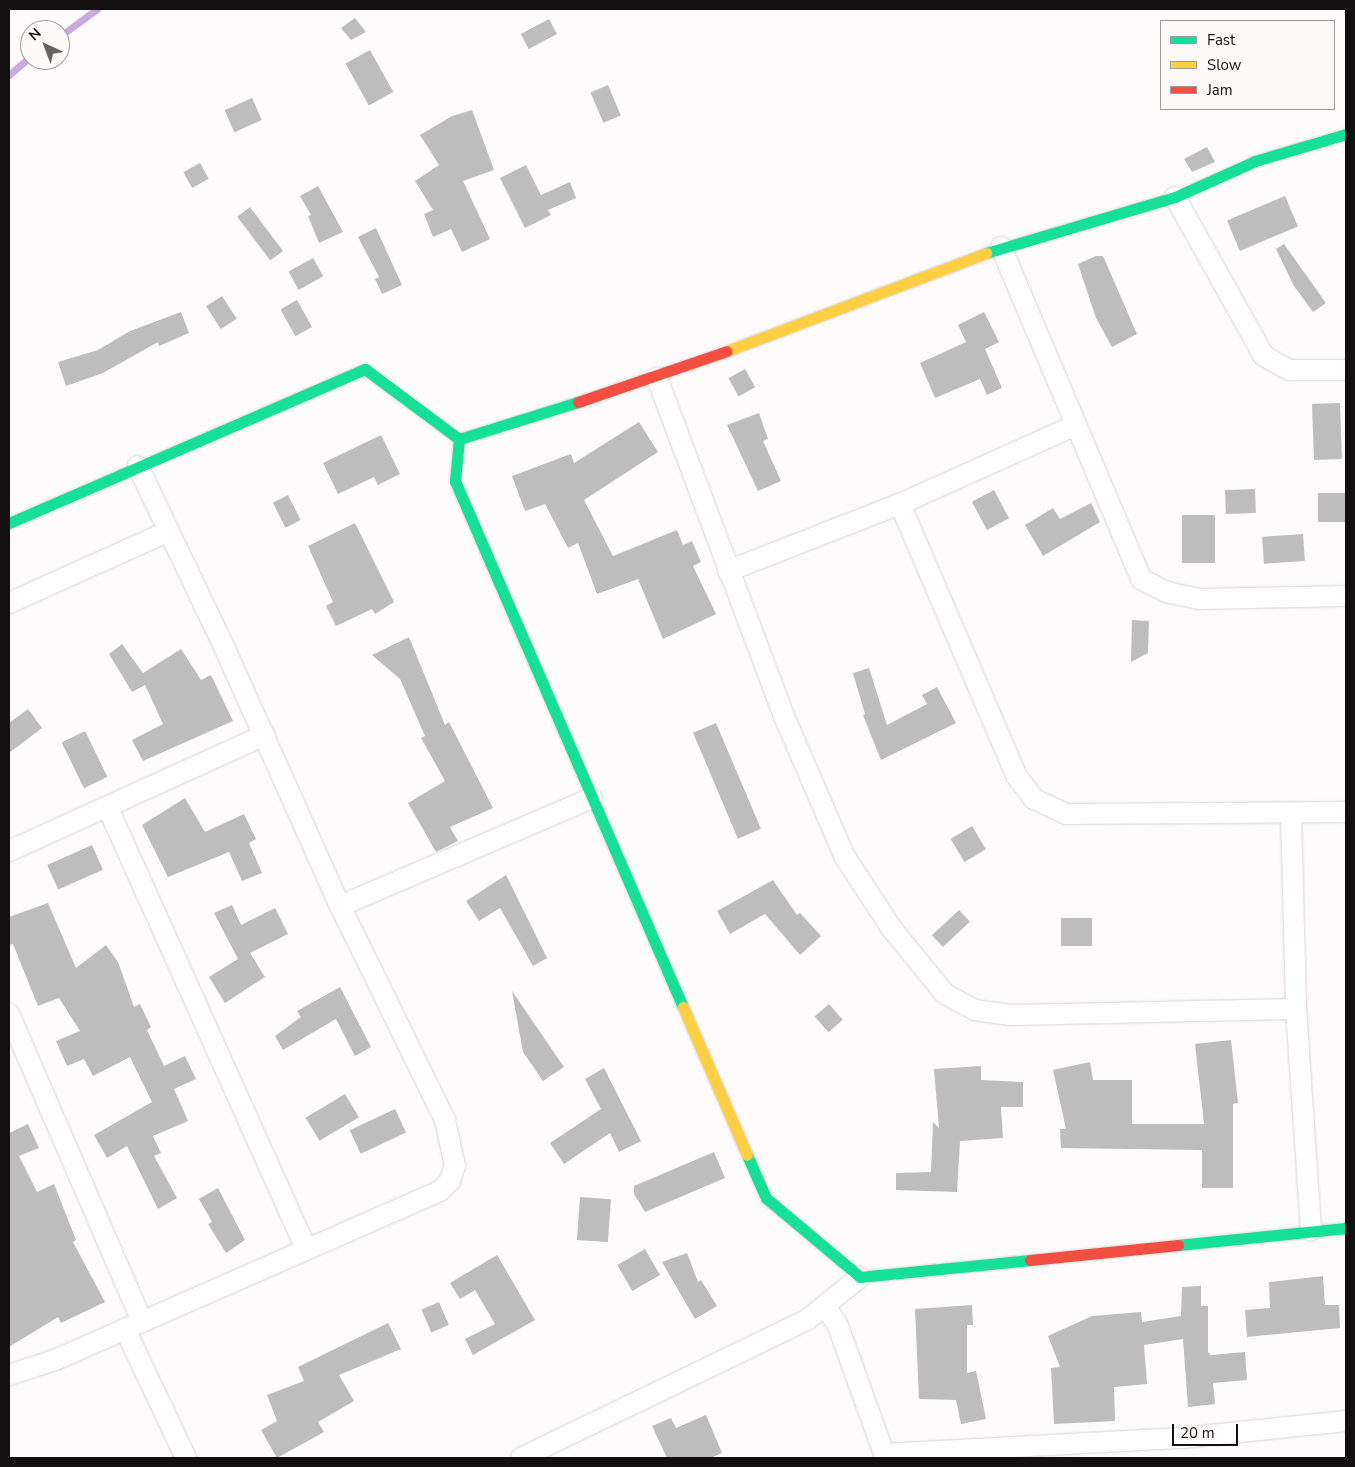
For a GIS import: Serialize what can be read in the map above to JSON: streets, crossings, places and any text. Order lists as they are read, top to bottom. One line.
{"legend":["Fast","Slow","Jam"],"scale_bar":"20 m","north":"top left"}
